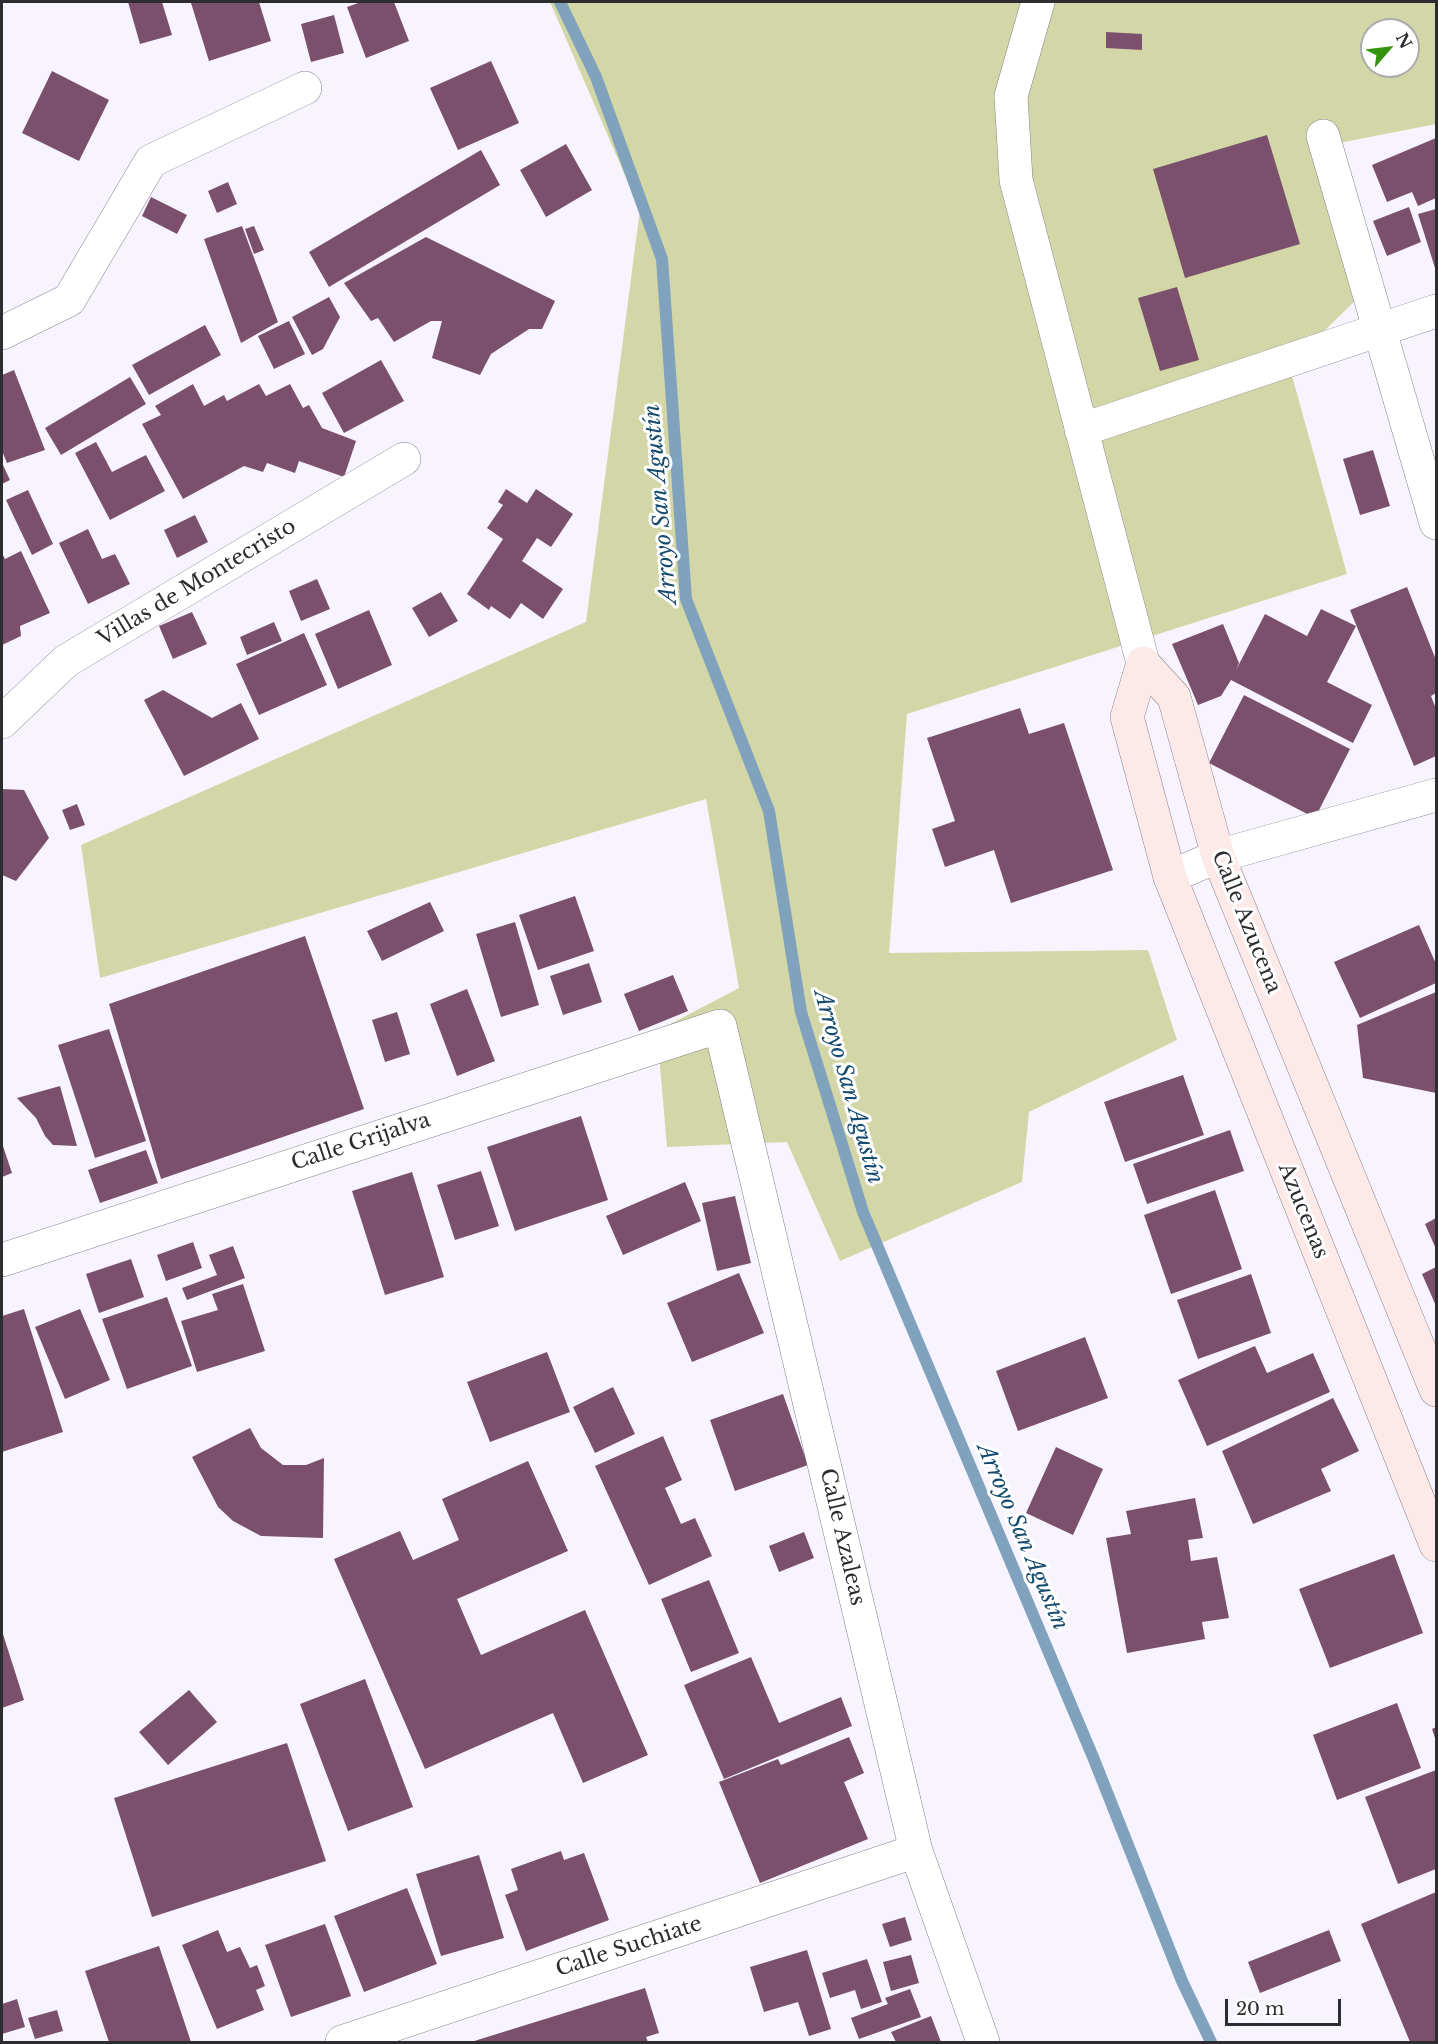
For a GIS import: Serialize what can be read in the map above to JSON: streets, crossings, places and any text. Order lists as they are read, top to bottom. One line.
{"streets":{"street":["Villas de Montecristo","Calle Azucena","Calle Grijalva","Azucenas","Calle Azaleas","Calle Suchiate"]},"crossings":[["Calle Grijalva","Calle Azaleas"],["Calle Azaleas","Calle Suchiate"]],"water":["Arroyo San Agustín"],"scale_bar":"20 m","north":"top right"}
